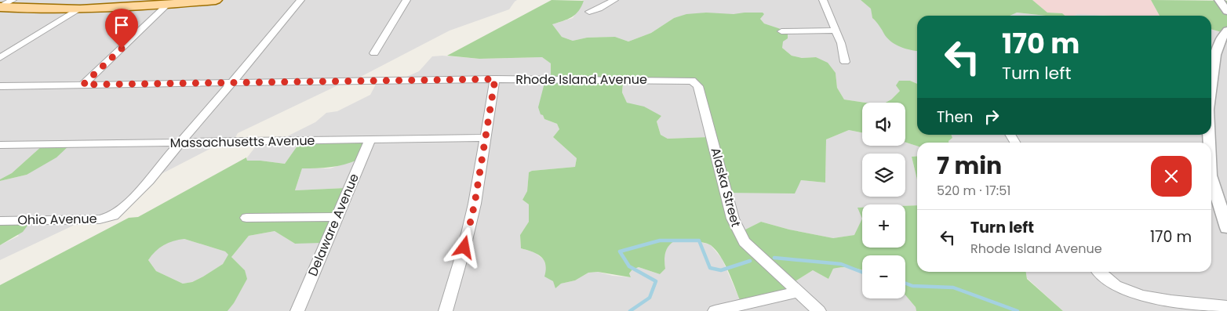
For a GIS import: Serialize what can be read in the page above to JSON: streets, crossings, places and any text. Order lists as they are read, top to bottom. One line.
{"streets":{"street":["Rhode Island Avenue","Massachusetts Avenue","Alaska Street","Ohio Avenue","Delaware Avenue"]},"crossings":[["Rhode Island Avenue","Alaska Street"],["Massachusetts Avenue","Ohio Avenue"],["Massachusetts Avenue","Delaware Avenue"]],"page":{"turn":["170 m","Turn left"],"then":"Then","map_buttons":["+","−"],"heading":["7 min","520 m · 17:51"],"list":[{"name":"Turn left","note":"Rhode Island Avenue","value":"170 m"}]}}
